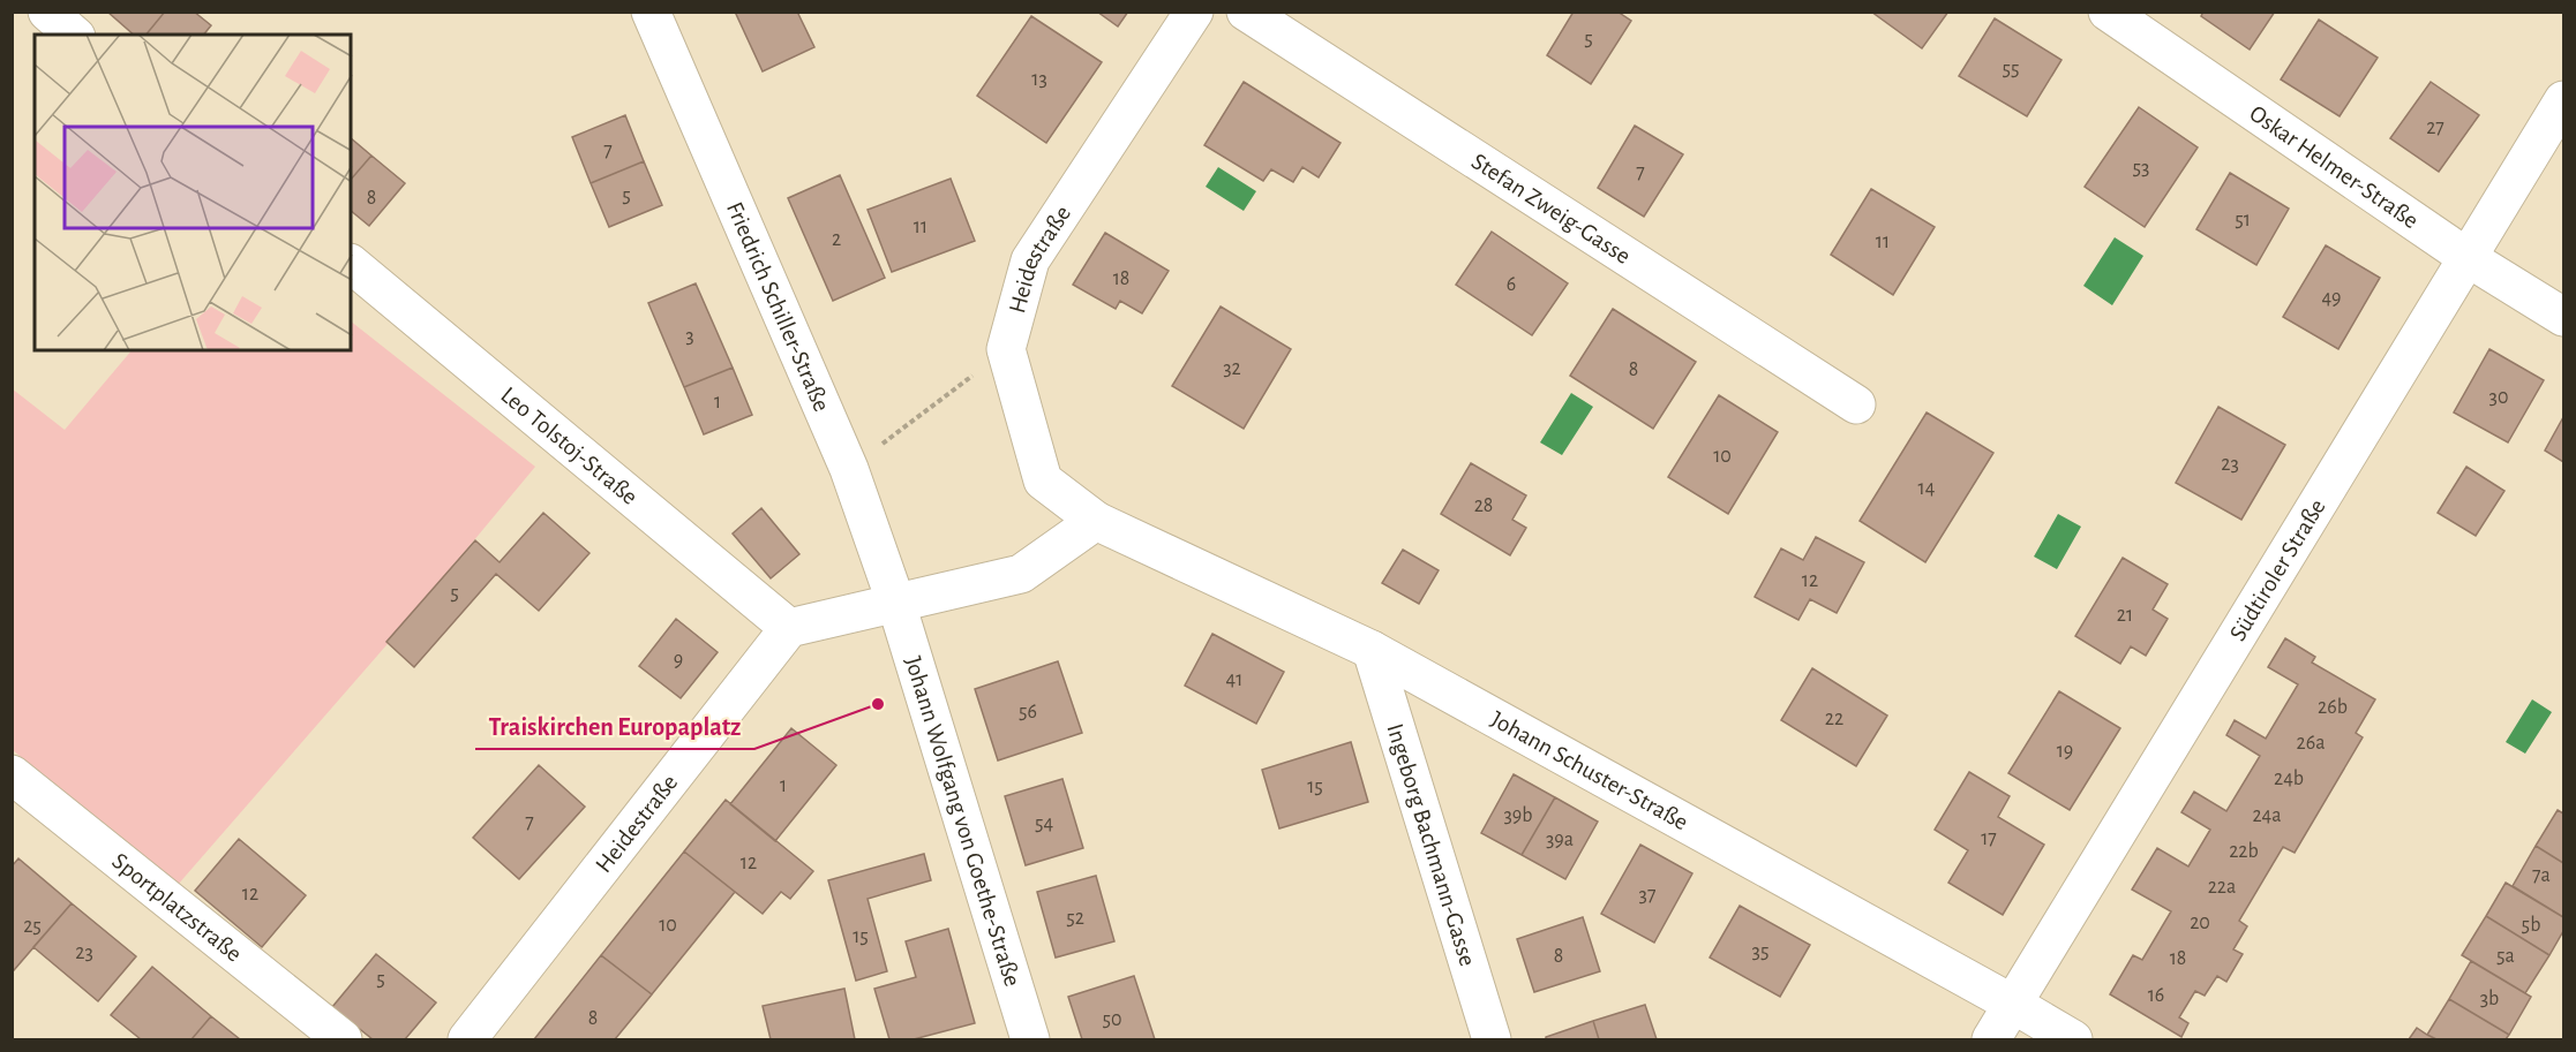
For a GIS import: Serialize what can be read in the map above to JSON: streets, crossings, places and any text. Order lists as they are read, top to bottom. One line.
{"streets":{"street":["Oskar Helmer-Straße","Stefan Zweig-Gasse","Heidestraße","Friedrich Schiller-Straße","Leo Tolstoj-Straße","Südtiroler Straße","Johann Schuster-Straße","Johann Wolfgang von Goethe-Straße","Ingeborg Bachmann-Gasse","Sportplatzstraße"]},"crossings":[["Oskar Helmer-Straße","Südtiroler Straße"],["Heidestraße","Friedrich Schiller-Straße"],["Heidestraße","Leo Tolstoj-Straße"],["Heidestraße","Johann Schuster-Straße"],["Friedrich Schiller-Straße","Johann Wolfgang von Goethe-Straße"],["Südtiroler Straße","Johann Schuster-Straße"],["Johann Schuster-Straße","Ingeborg Bachmann-Gasse"]],"places":["Traiskirchen Europaplatz"],"house_numbers":["5","55","13","27","7","53","7","5","8","51","11","2","11","18","6","49","3","32","8","30","1","10","23","14","28","12","5","21","9","41","26b","56","22","26a","19","24b","1","15","39b","24a","7","54","17","39a","22b","12","7a","22a","12","37","52","20","10","5b","25","15","35","23","8","5a","18","5","16","3b","8","50"]}
